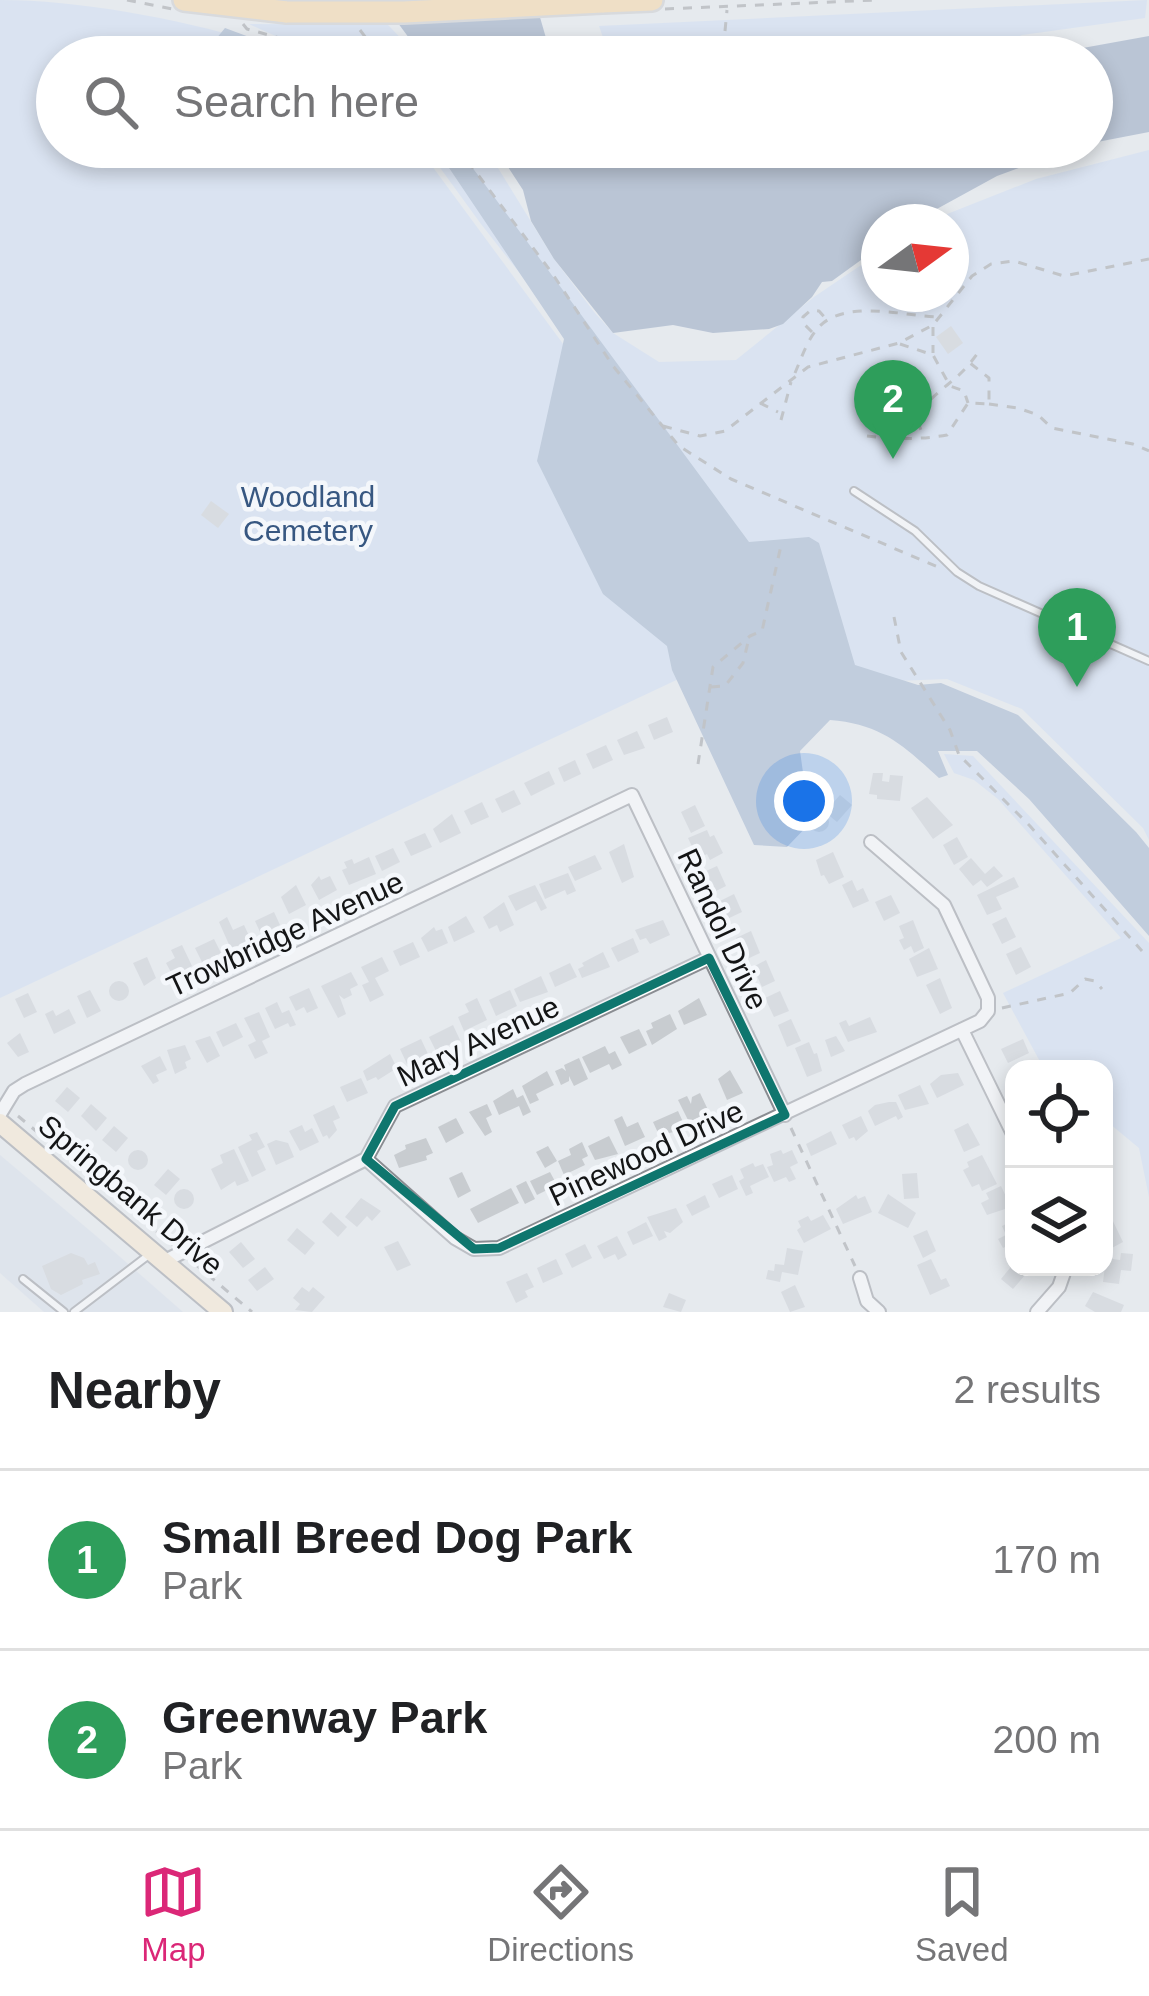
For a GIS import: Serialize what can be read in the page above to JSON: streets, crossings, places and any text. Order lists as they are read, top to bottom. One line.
{"streets":{"main road":["Springbank Drive"],"street":["Randol Drive","Trowbridge Avenue","Mary Avenue","Pinewood Drive"]},"crossings":[["Randol Drive","Trowbridge Avenue"],["Randol Drive","Mary Avenue"],["Randol Drive","Pinewood Drive"],["Mary Avenue","Pinewood Drive"]],"parks":["Woodland Cemetery"],"north":"right","page":{"search":"Search here","pins":["2","1"],"heading":["Nearby","2 results"],"list":[{"mark":"1","name":"Small Breed Dog Park","note":"Park","value":"170 m"},{"mark":"2","name":"Greenway Park","note":"Park","value":"200 m"}],"nav":["Map","Directions","Saved"]}}
